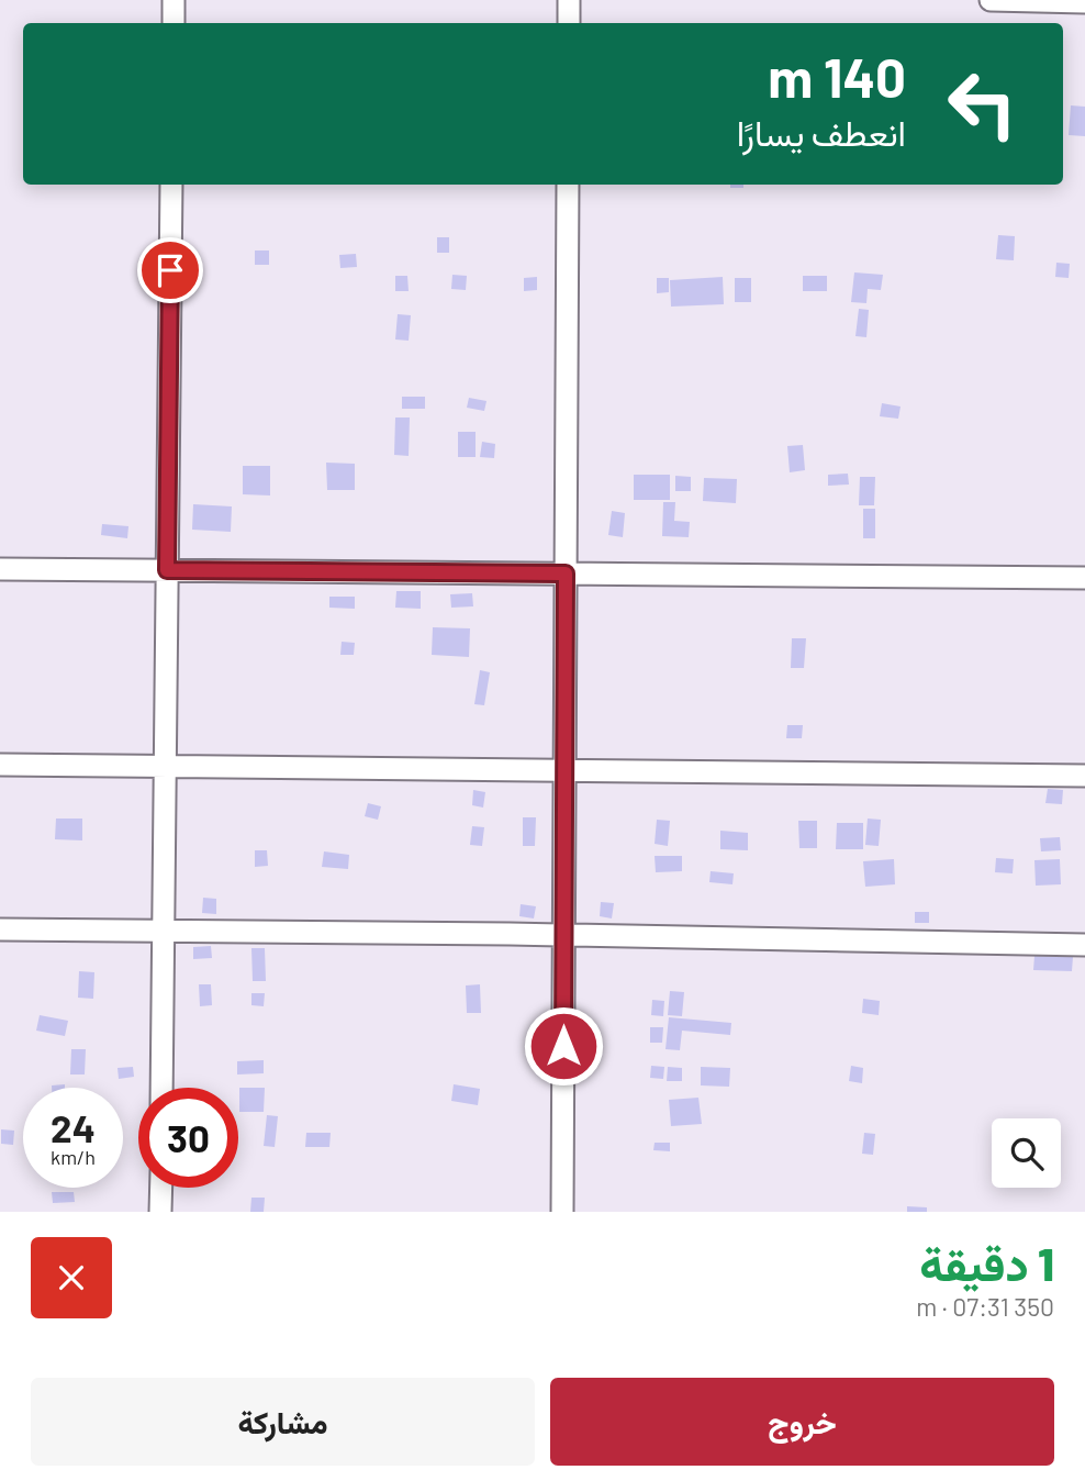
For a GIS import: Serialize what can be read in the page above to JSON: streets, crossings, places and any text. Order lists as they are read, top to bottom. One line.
{"page":{"turn":["140 m","انعطف يسارًا"],"speed":"24 km/h","limit":"30","heading":["1 دقيقة","350 m · 07:31"],"buttons":["خروج","مشاركة"]}}
